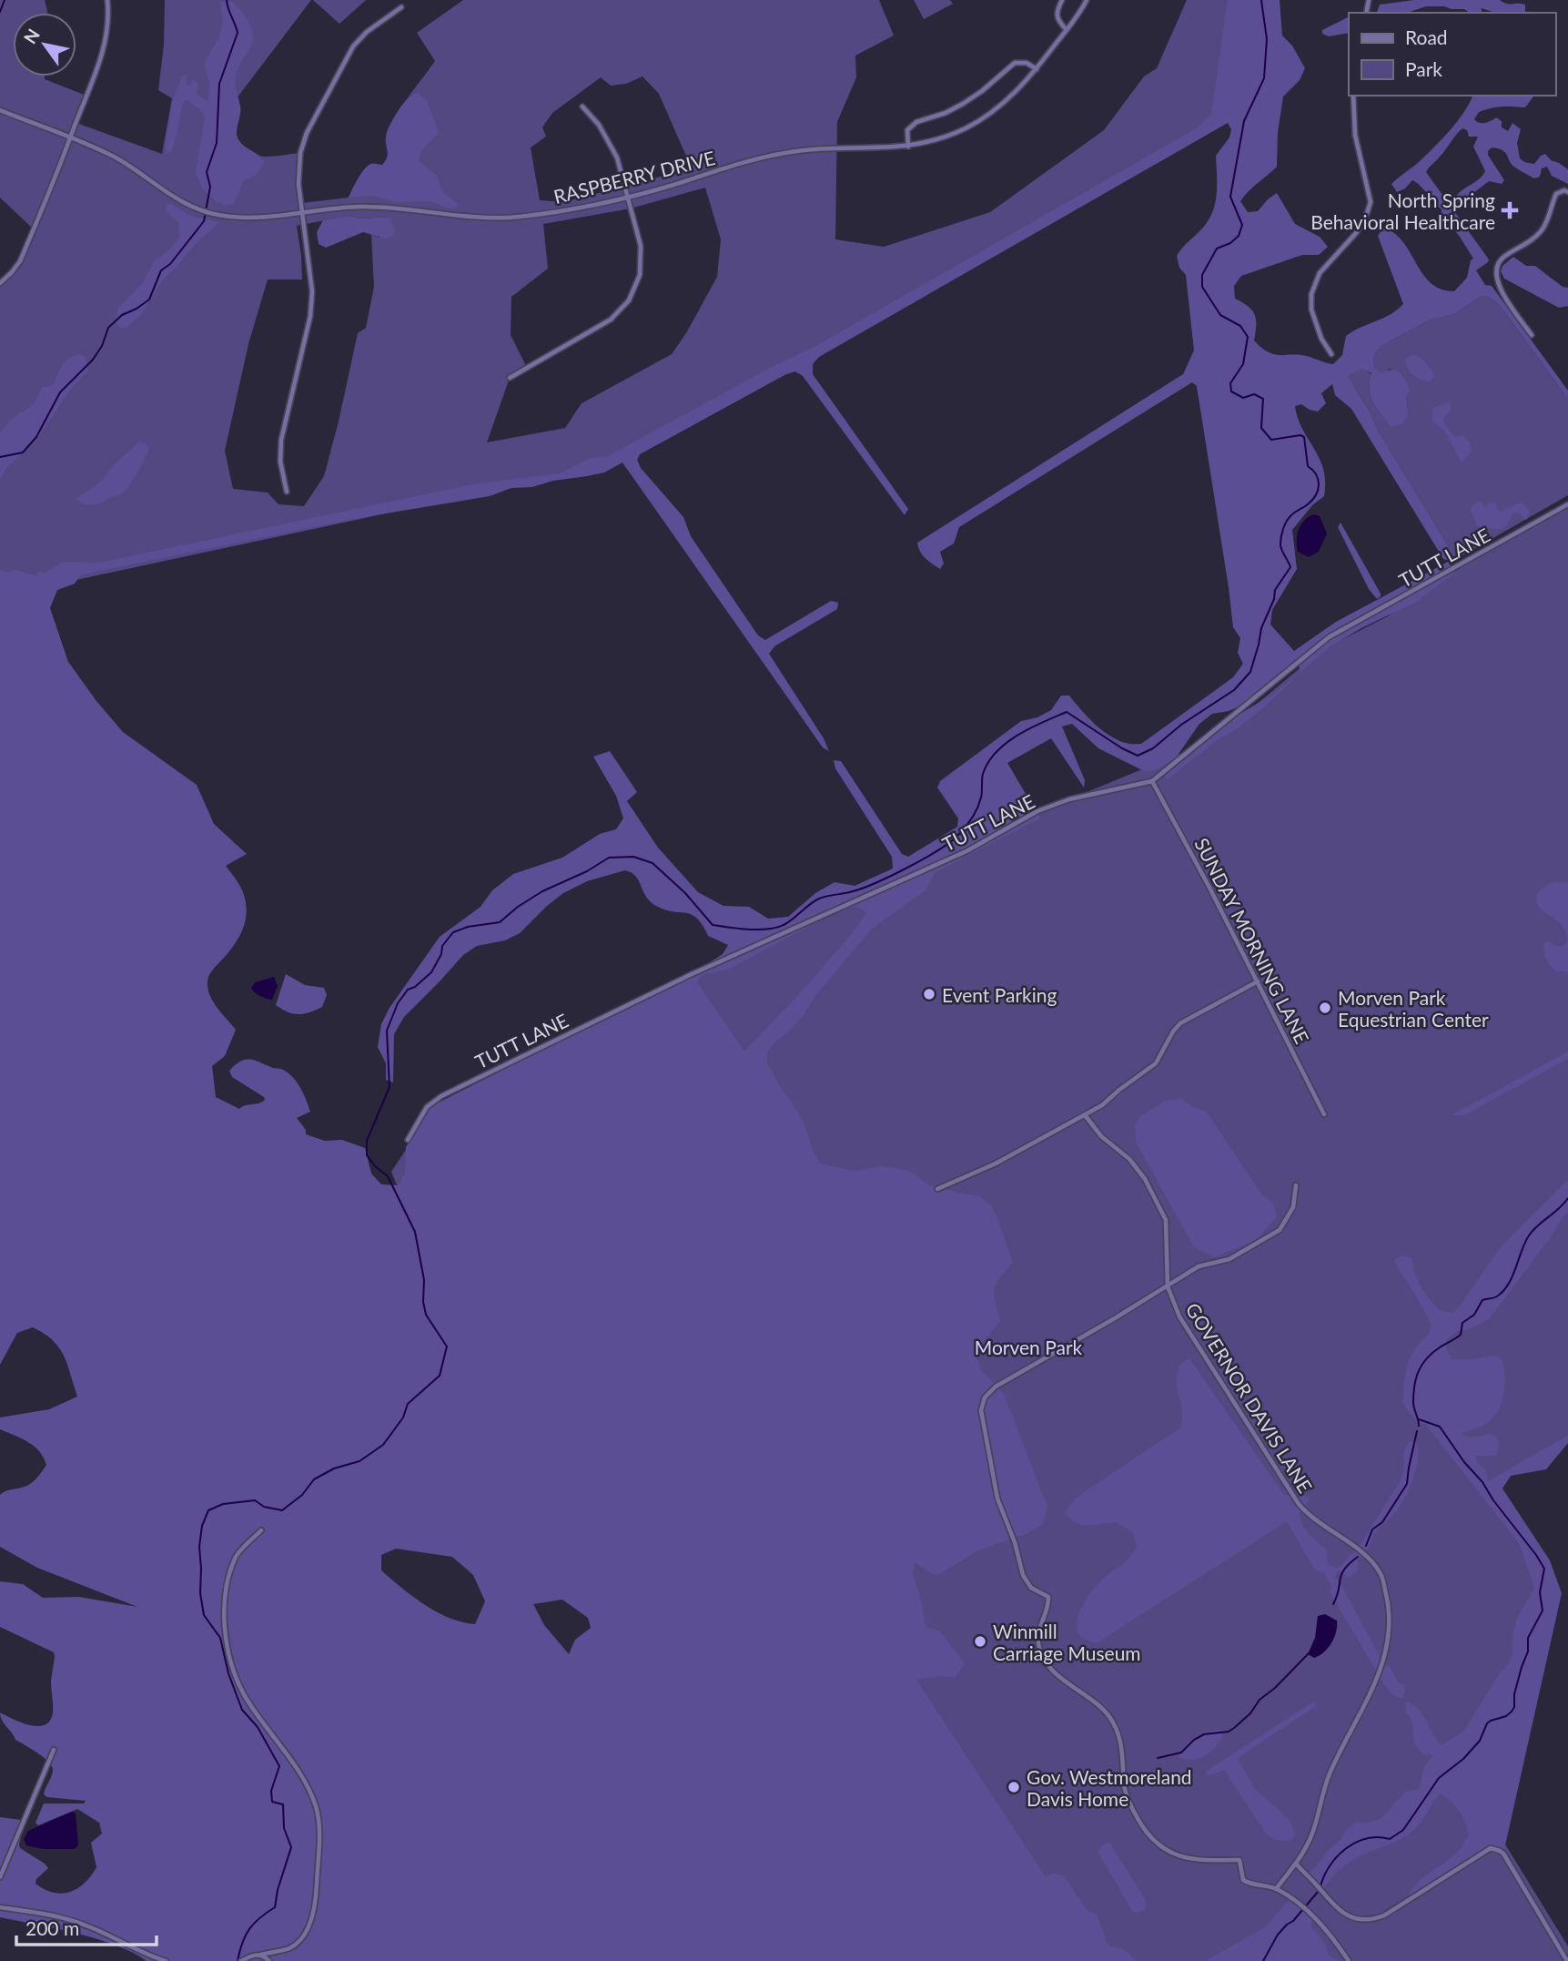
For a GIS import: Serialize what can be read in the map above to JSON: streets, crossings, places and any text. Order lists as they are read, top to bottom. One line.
{"streets":{"street":["RASPBERRY DRIVE","TUTT LANE","SUNDAY MORNING LANE","GOVERNOR DAVIS LANE"]},"crossings":[["TUTT LANE","SUNDAY MORNING LANE"]],"parks":["Morven Park"],"places":{"health":["North Spring Behavioral Healthcare"],"other":["Event Parking","Morven Park Equestrian Center","Winmill Carriage Museum","Gov. Westmoreland Davis Home"]},"legend":["Road","Park"],"scale_bar":"200 m","north":"top left"}
